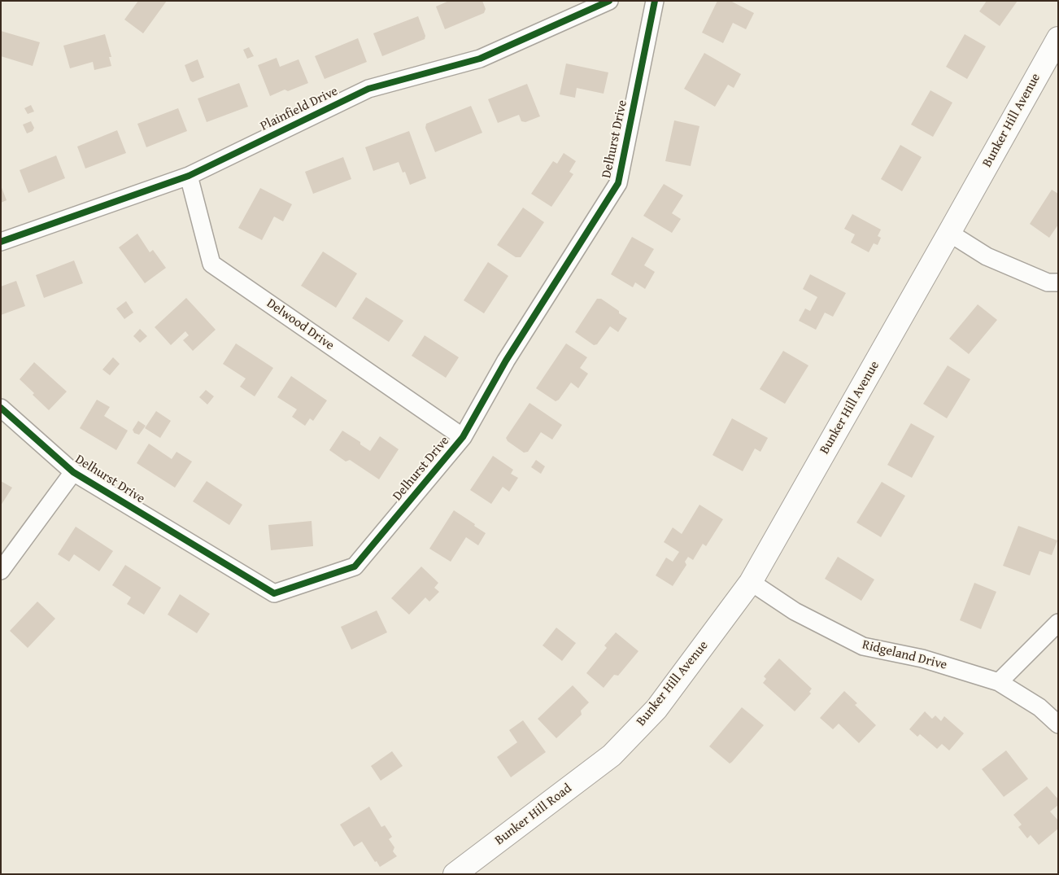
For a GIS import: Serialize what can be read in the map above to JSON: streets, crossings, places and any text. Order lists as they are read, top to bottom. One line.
{"streets":{"main road":["Bunker Hill Avenue","Bunker Hill Road"],"street":["Plainfield Drive","Delhurst Drive","Delwood Drive","Ridgeland Drive"]},"crossings":[["Plainfield Drive","Delwood Drive"],["Bunker Hill Avenue","Ridgeland Drive"],["Bunker Hill Avenue","Bunker Hill Road"],["Delhurst Drive","Delwood Drive"]]}
